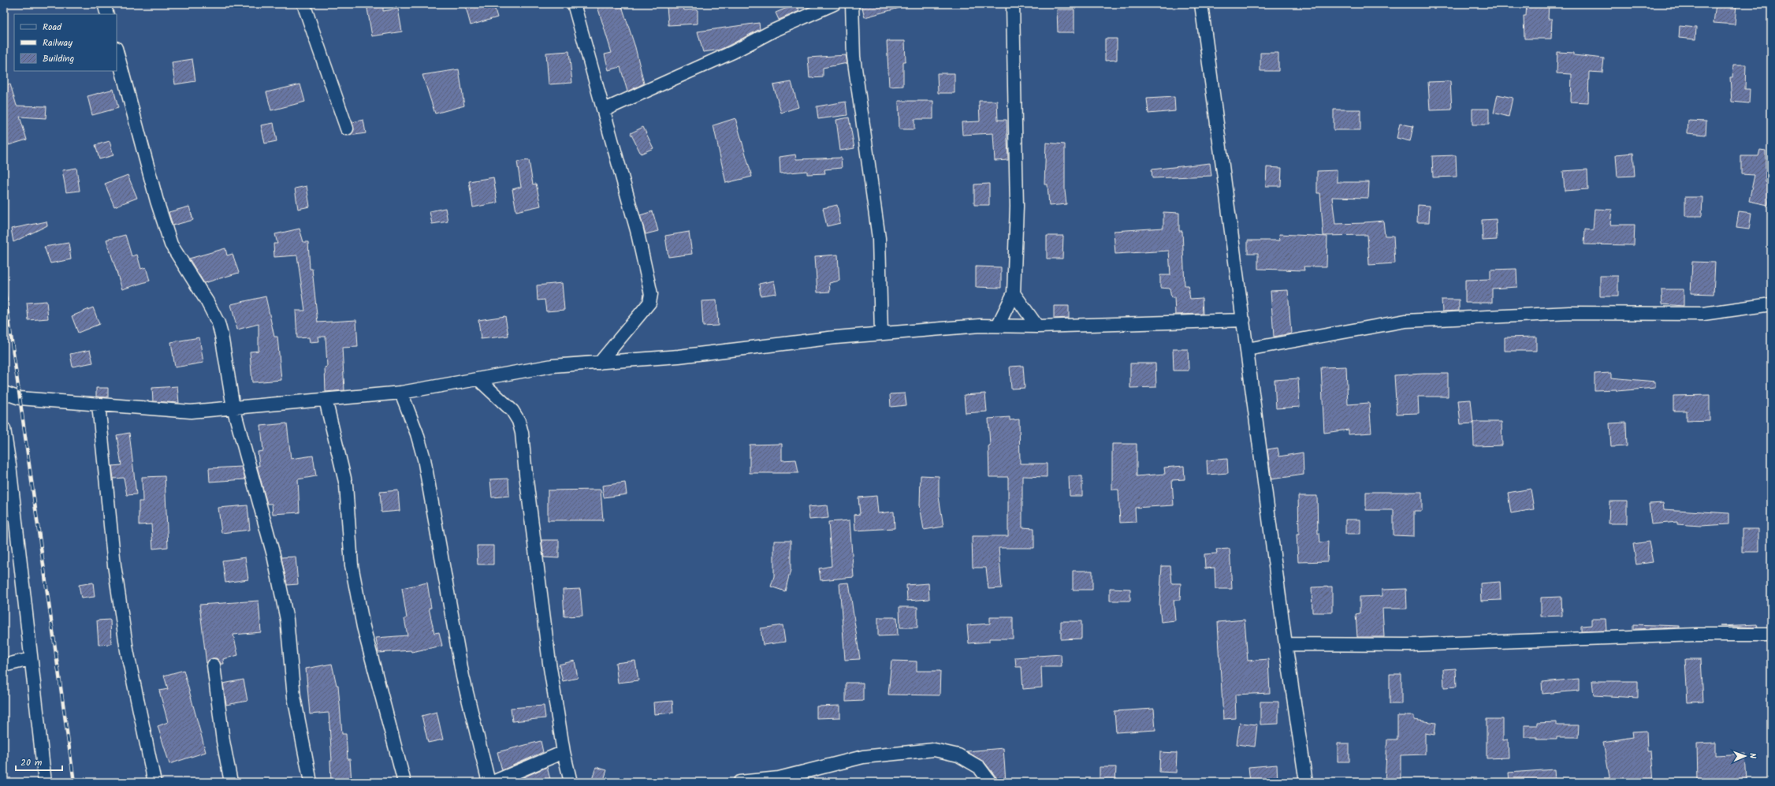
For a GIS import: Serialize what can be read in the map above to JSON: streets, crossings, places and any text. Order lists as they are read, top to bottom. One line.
{"legend":["Road","Railway","Building"],"scale_bar":"20 m","north":"right"}
